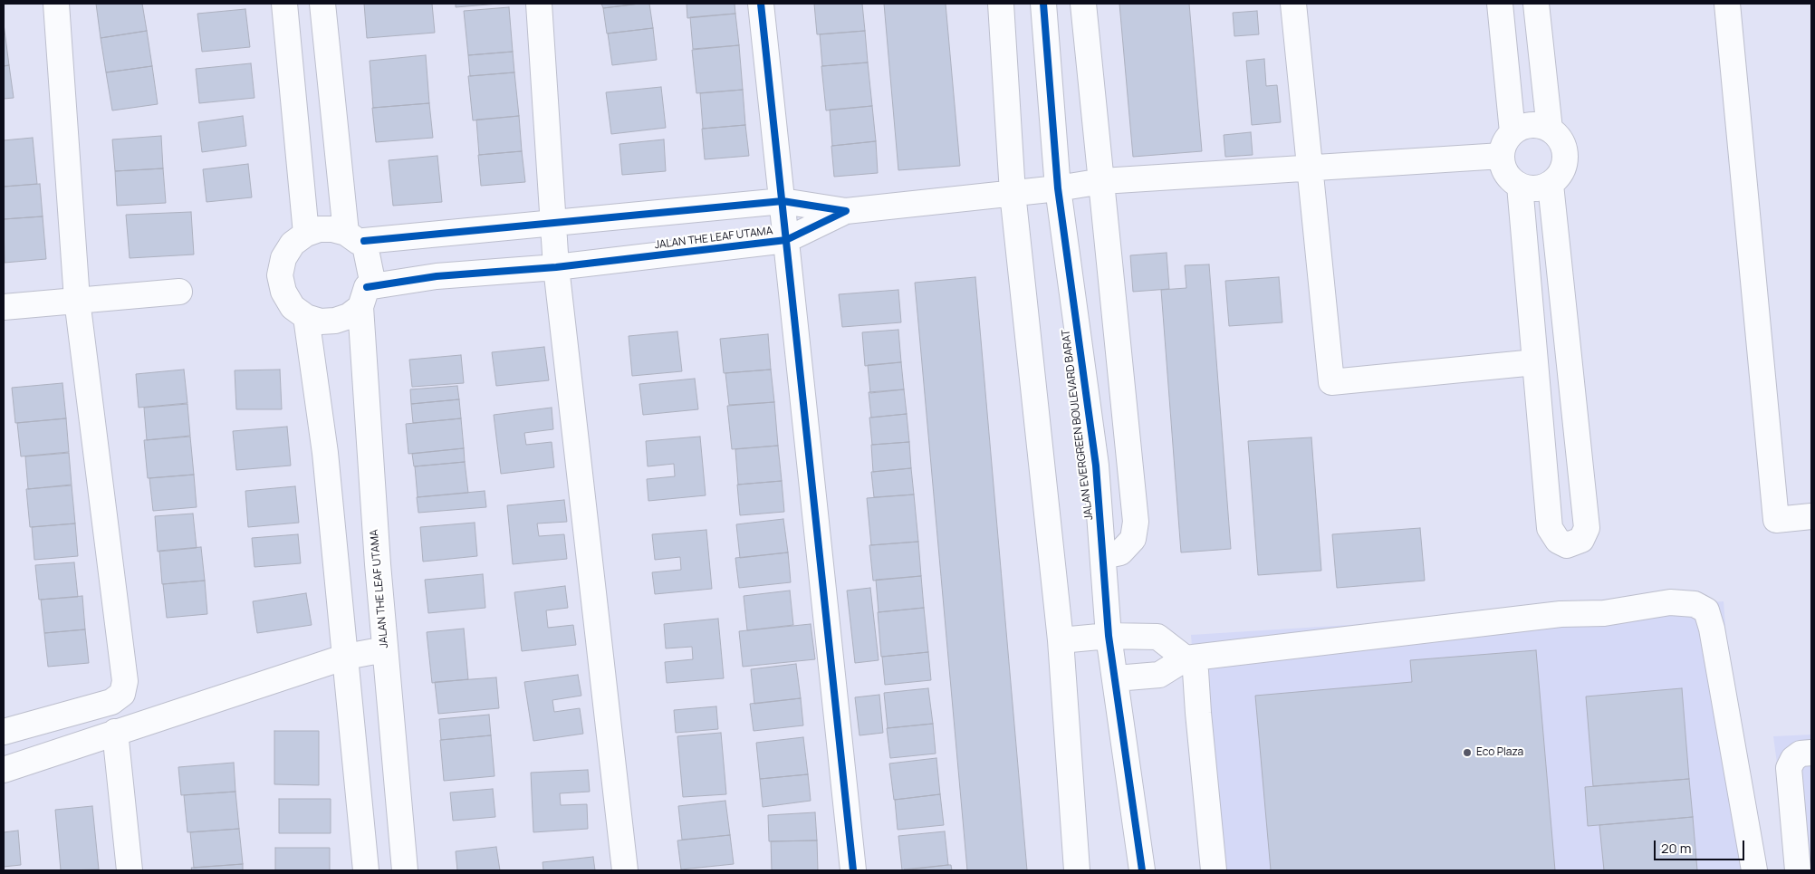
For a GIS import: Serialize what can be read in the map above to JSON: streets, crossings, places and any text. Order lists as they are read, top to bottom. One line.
{"streets":{"street":["JALAN THE LEAF UTAMA","JALAN EVERGREEN BOULEVARD BARAT"]},"crossings":[["JALAN THE LEAF UTAMA","JALAN EVERGREEN BOULEVARD BARAT"]],"places":["Eco Plaza"],"scale_bar":"20 m"}
